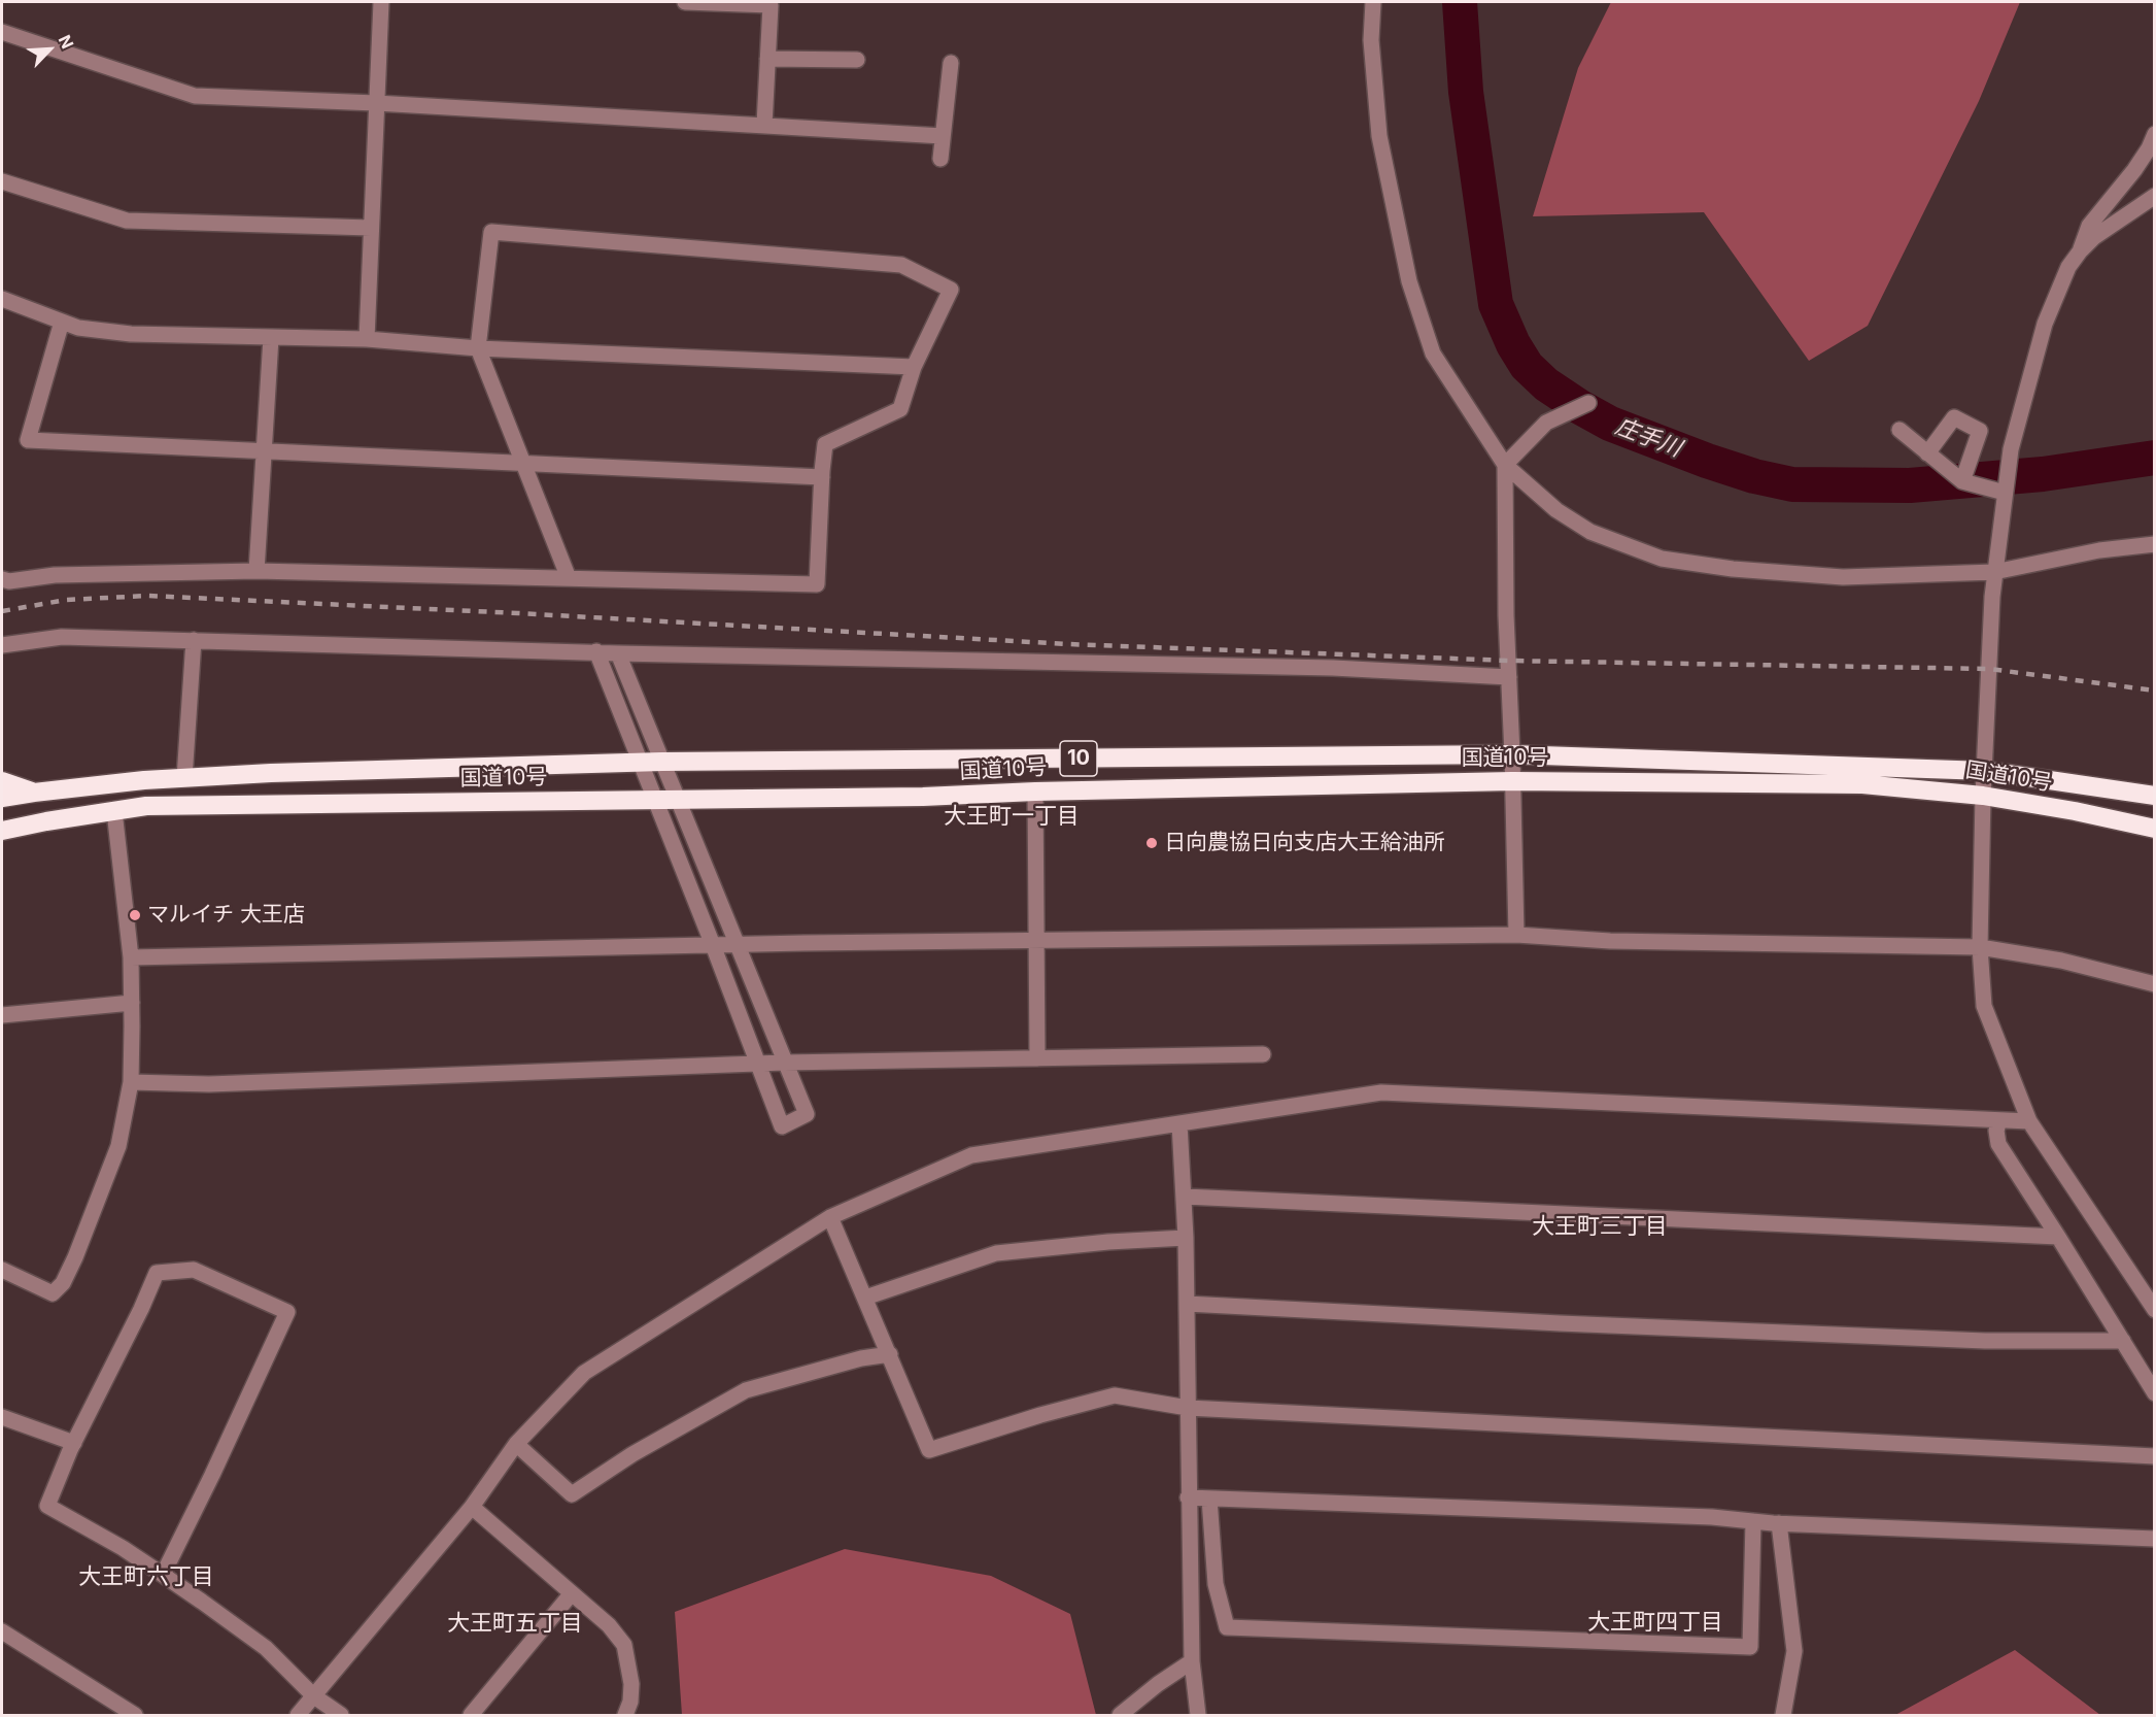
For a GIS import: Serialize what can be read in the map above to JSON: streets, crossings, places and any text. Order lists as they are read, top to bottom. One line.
{"streets":{"highway":["10","国道10号"]},"districts":["大王町一丁目","大王町三丁目","大王町六丁目","大王町四丁目","大王町五丁目"],"water":["庄手川"],"places":["日向農協日向支店大王給油所","マルイチ 大王店"],"north":"top right"}
